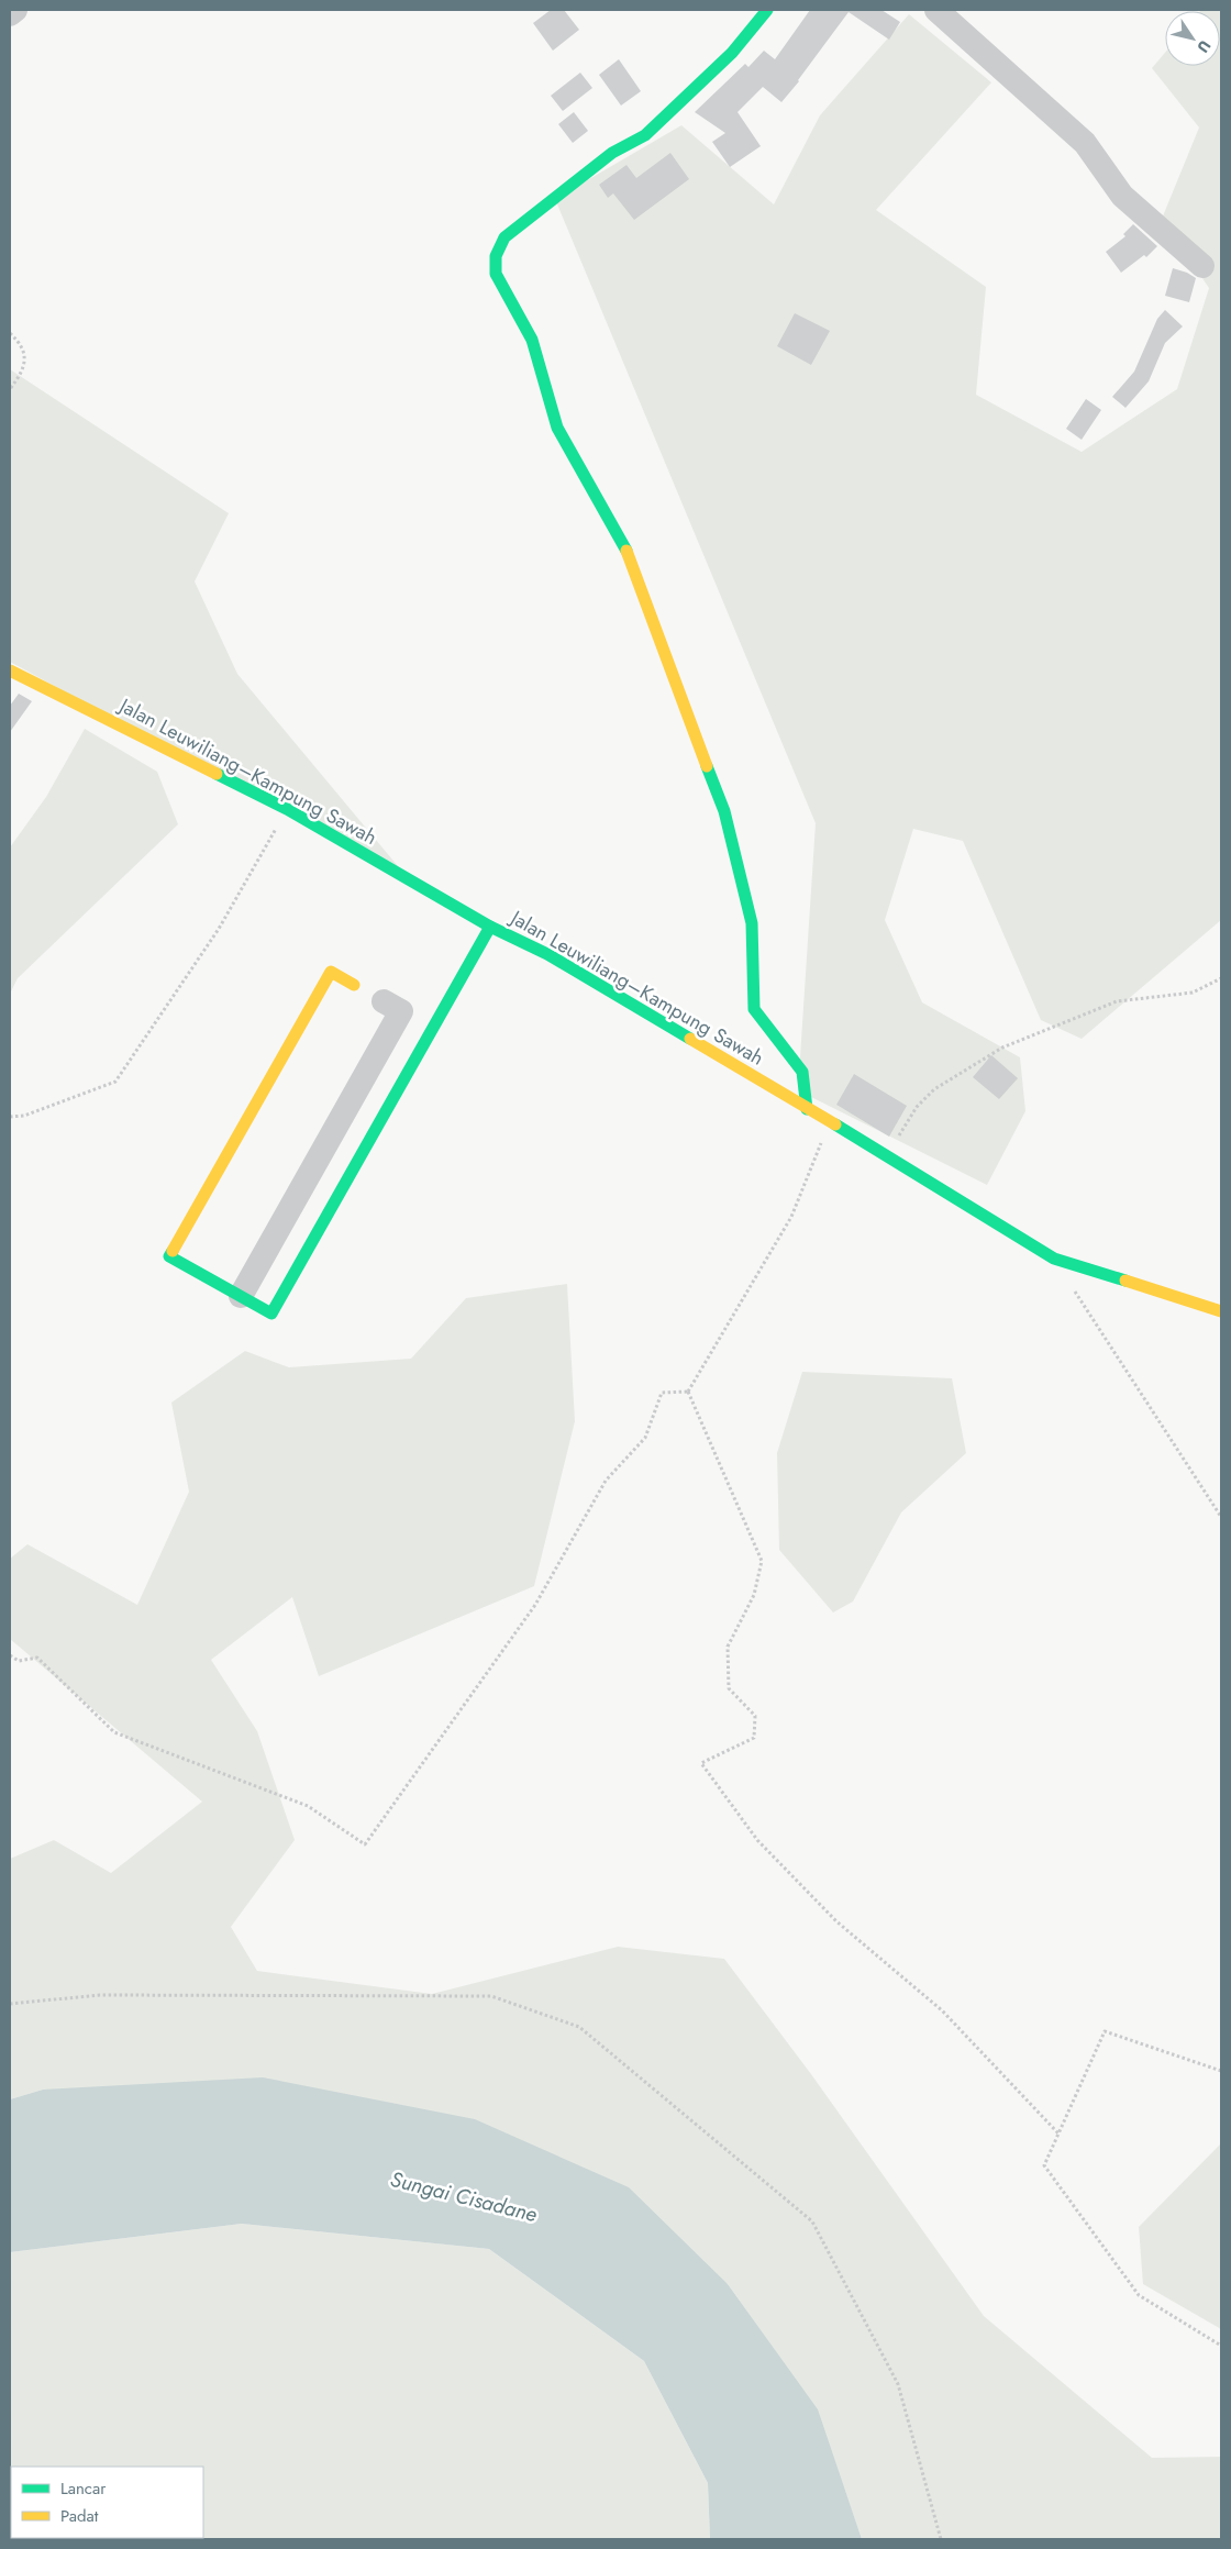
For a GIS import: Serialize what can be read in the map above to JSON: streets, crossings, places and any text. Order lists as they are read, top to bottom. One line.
{"streets":{"street":["Jalan Leuwiliang–Kampung Sawah"]},"water":["Sungai Cisadane"],"legend":["Lancar","Padat"],"north":"bottom right"}
